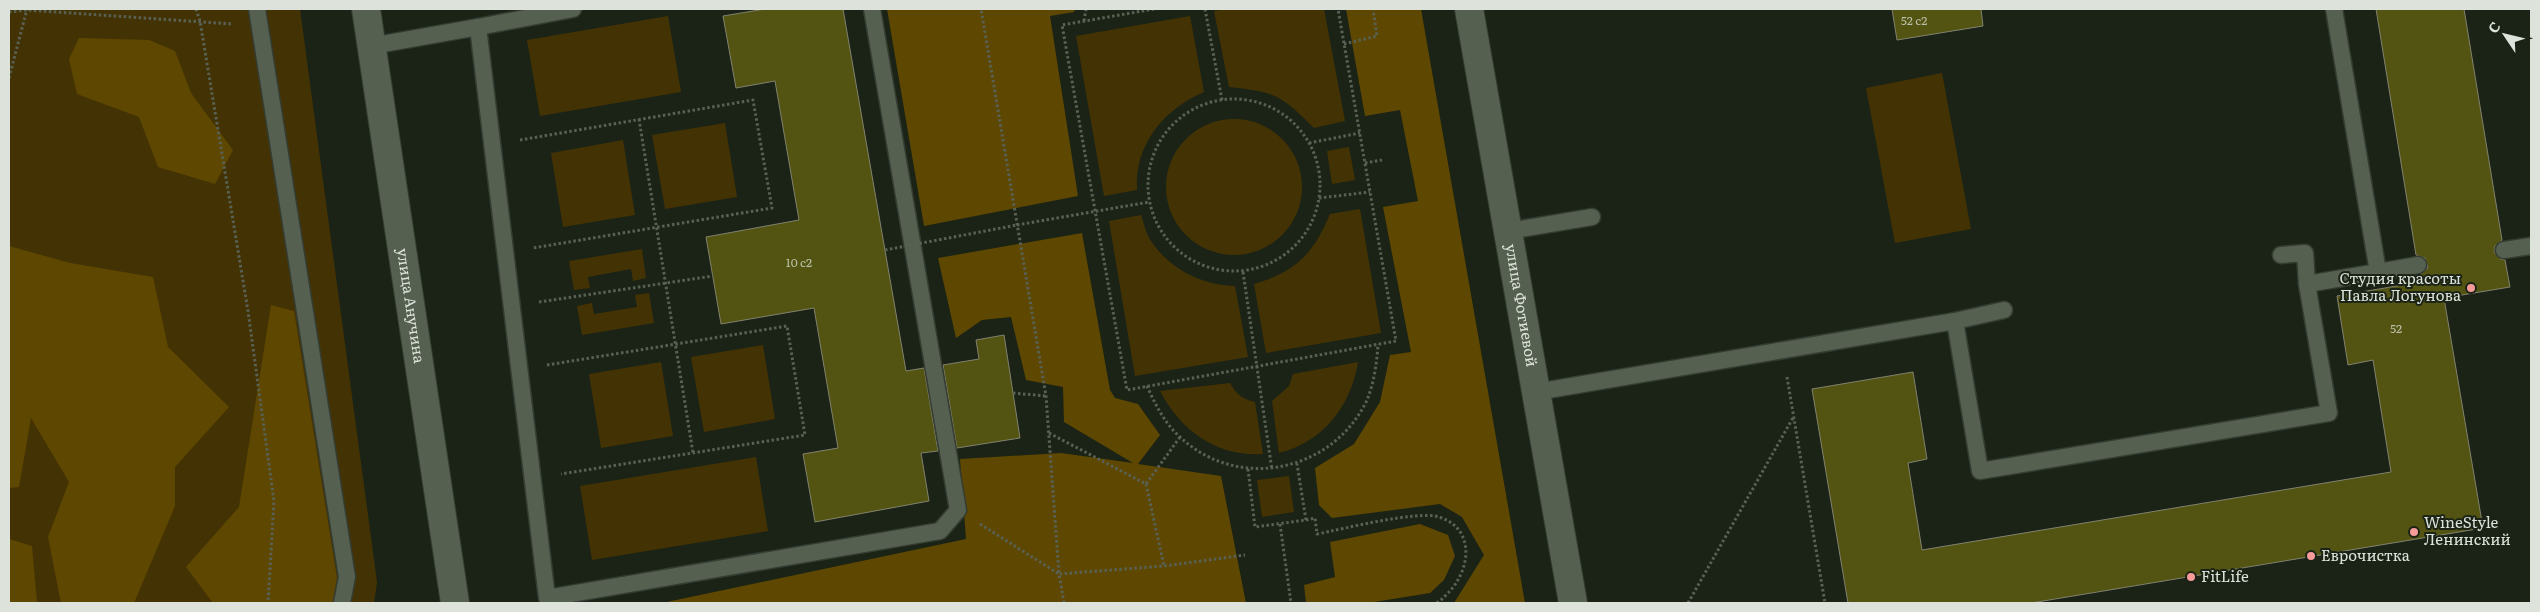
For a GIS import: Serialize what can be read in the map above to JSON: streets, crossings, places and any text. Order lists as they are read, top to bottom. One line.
{"streets":{"street":["улица Анучина","улица Фотиевой"]},"places":["Студия красоты Павла Логунова","WineStyle Ленинский","Еврочистка","FitLife"],"house_numbers":["52 с2","10 с2","52"],"north":"top left"}
